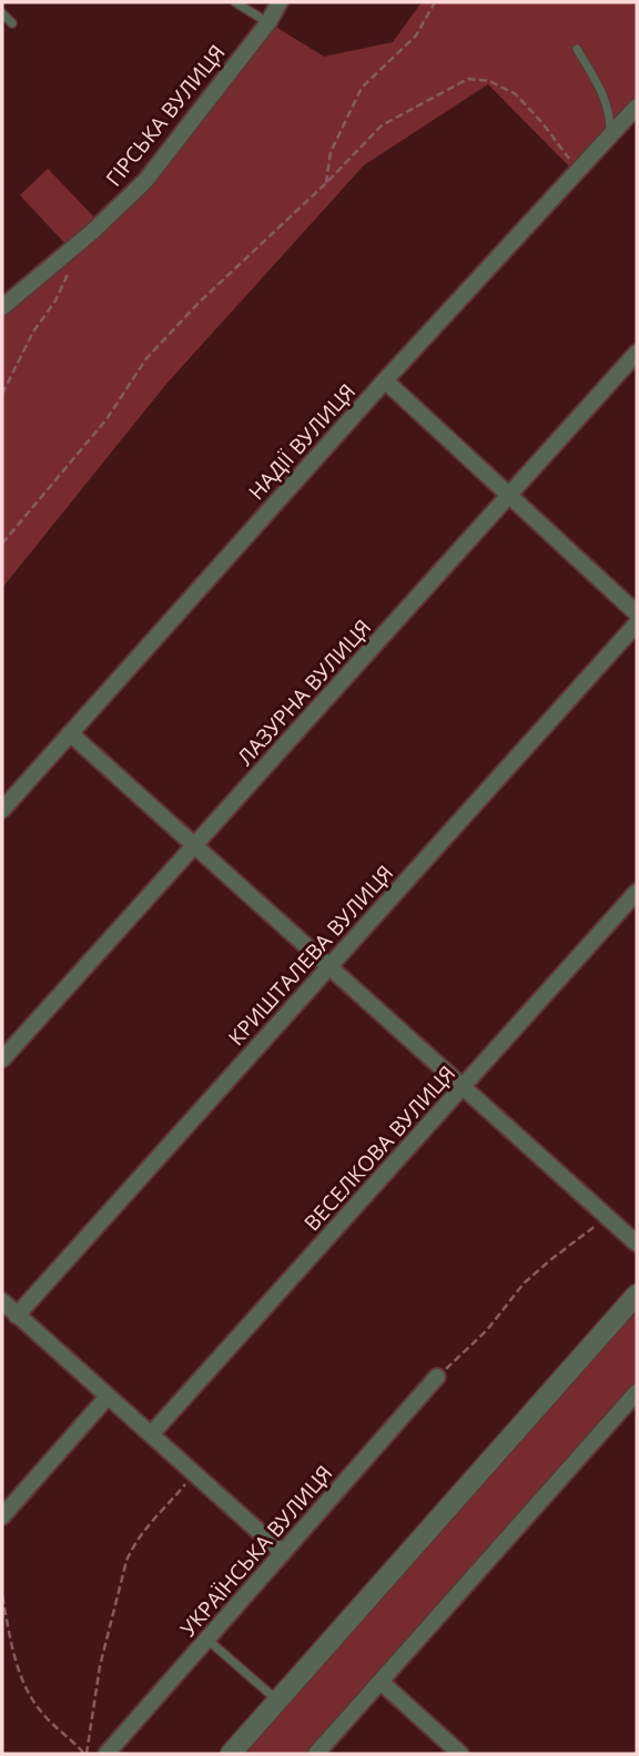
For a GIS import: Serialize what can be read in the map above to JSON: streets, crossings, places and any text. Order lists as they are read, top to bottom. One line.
{"streets":{"street":["ГІРСЬКА ВУЛИЦЯ","НАДІЇ ВУЛИЦЯ","ЛАЗУРНА ВУЛИЦЯ","КРИШТАЛЕВА ВУЛИЦЯ","ВЕСЕЛКОВА ВУЛИЦЯ","УКРАЇНСЬКА ВУЛИЦЯ"]}}
